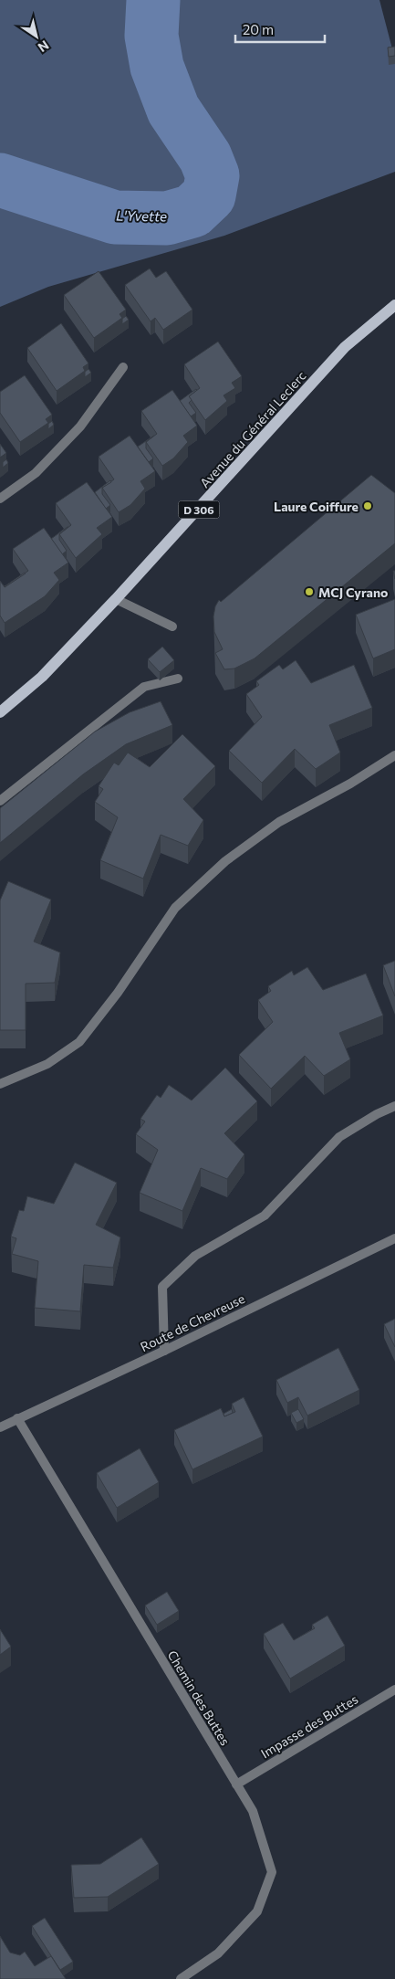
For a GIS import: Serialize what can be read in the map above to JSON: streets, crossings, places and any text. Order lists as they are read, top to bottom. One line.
{"streets":{"main road":["Avenue du Général Leclerc","D 306"],"street":["Route de Chevreuse","Chemin des Buttes","Impasse des Buttes"]},"crossings":[["Route de Chevreuse","Chemin des Buttes"],["Chemin des Buttes","Impasse des Buttes"]],"water":["L'Yvette"],"places":["Laure Coiffure","MCJ Cyrano"],"scale_bar":"20 m","north":"bottom right"}
